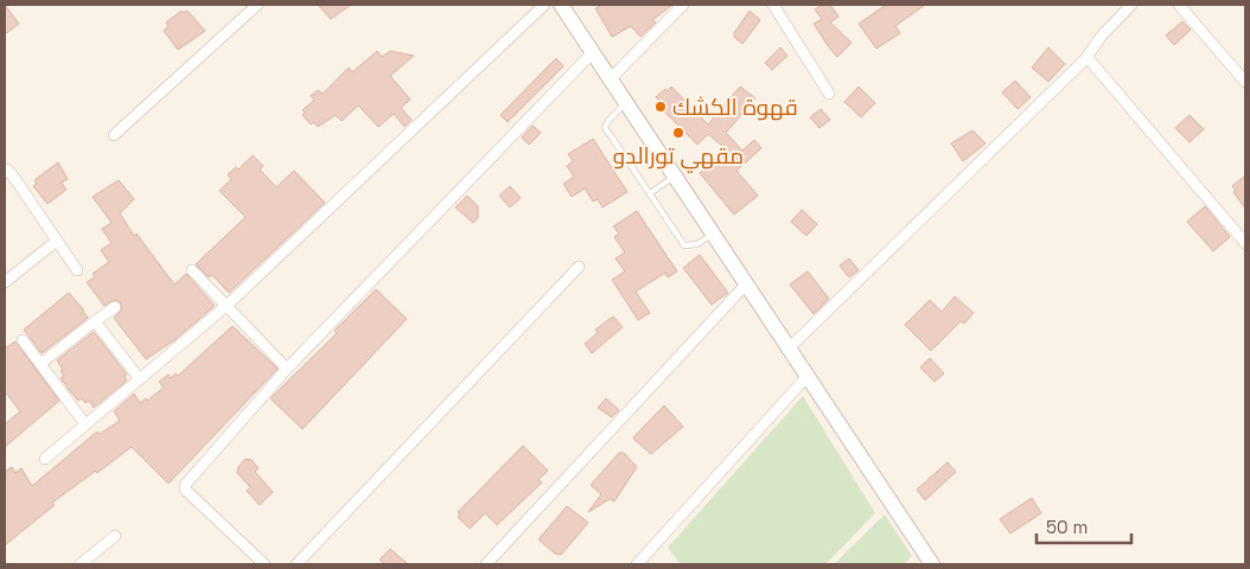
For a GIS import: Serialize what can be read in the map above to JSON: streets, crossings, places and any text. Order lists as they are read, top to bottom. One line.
{"places":["قهوة الكشك","مقهي تورالدو"],"scale_bar":"50 m"}
